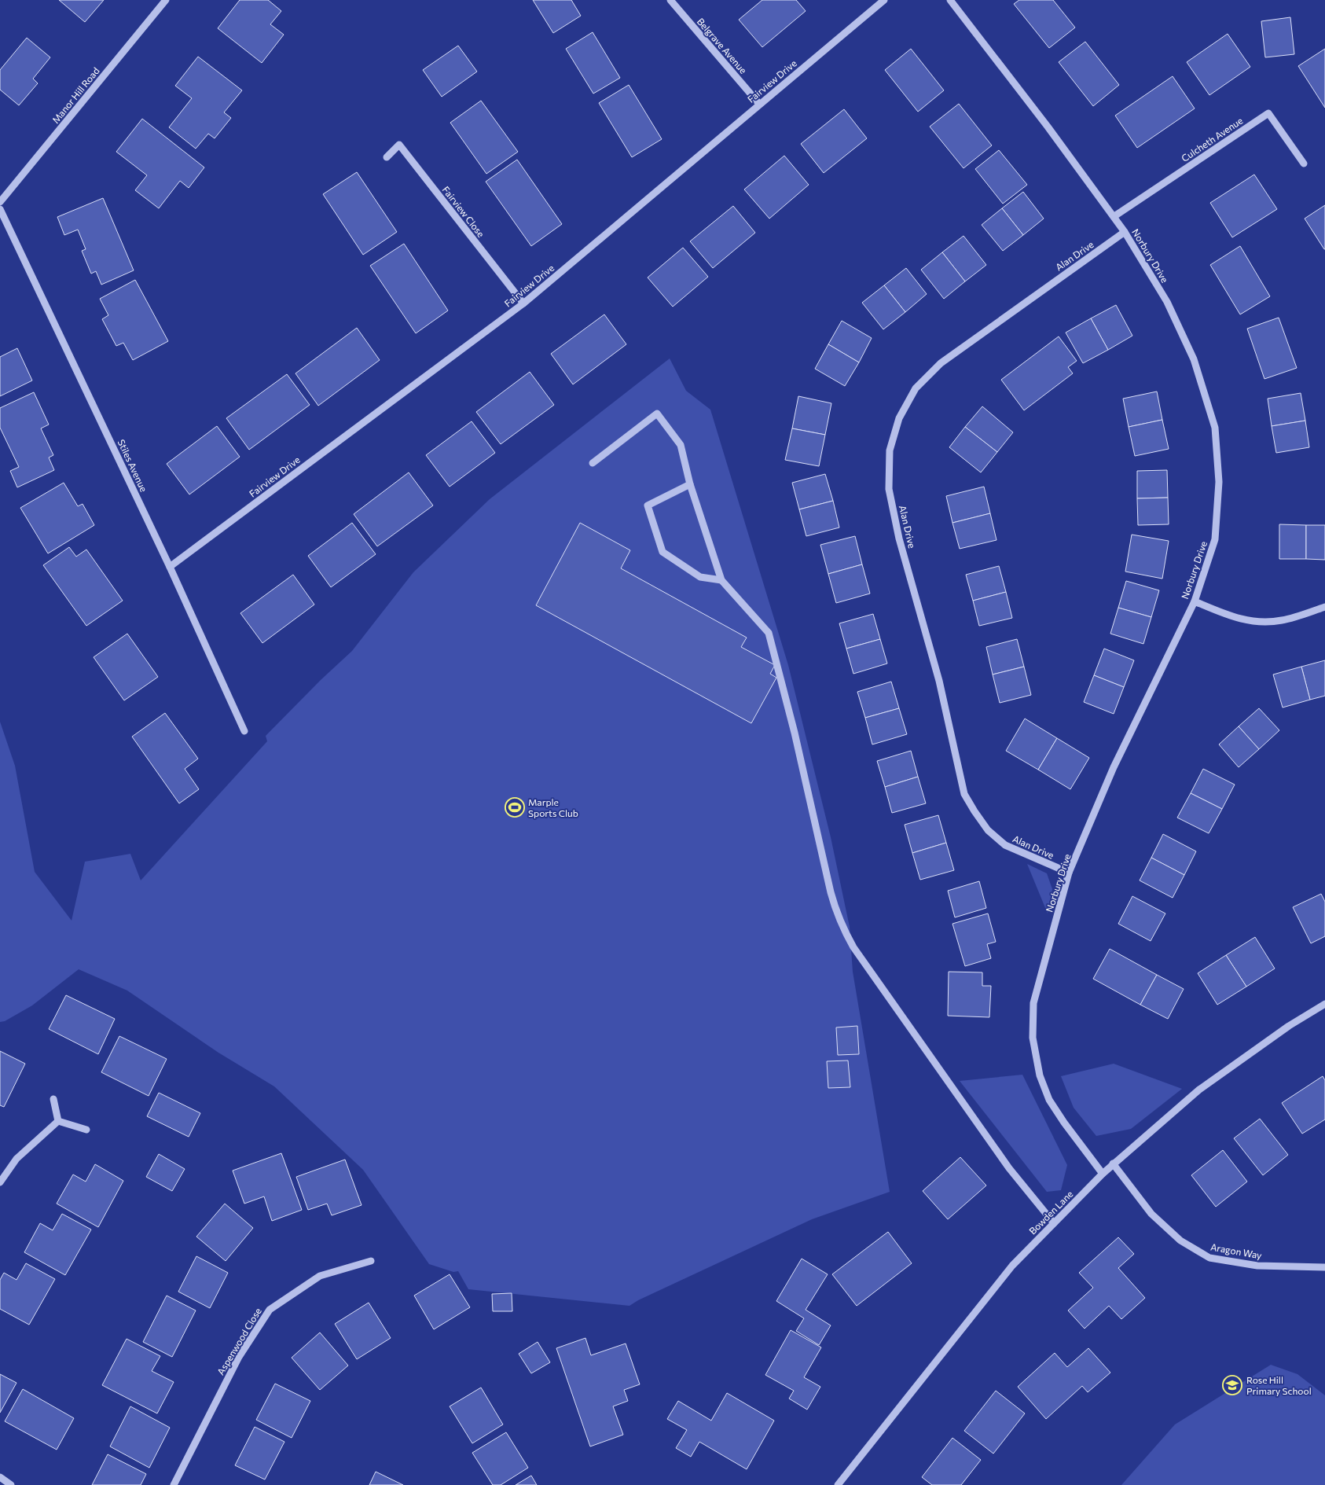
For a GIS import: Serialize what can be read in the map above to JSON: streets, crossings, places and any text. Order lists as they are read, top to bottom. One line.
{"streets":{"street":["Belgrave Avenue","Fairview Drive","Manor Hill Road","Culcheth Avenue","Fairview Close","Alan Drive","Norbury Drive","Stiles Avenue","Bowden Lane","Aragon Way","Aspenwood Close"]},"crossings":[["Belgrave Avenue","Fairview Drive"],["Fairview Drive","Fairview Close"],["Fairview Drive","Stiles Avenue"],["Culcheth Avenue","Norbury Drive"],["Alan Drive","Norbury Drive"],["Norbury Drive","Bowden Lane"],["Bowden Lane","Aragon Way"]],"places":{"sports":["Marple Sports Club"],"school or university":["Rose Hill Primary School"]}}
